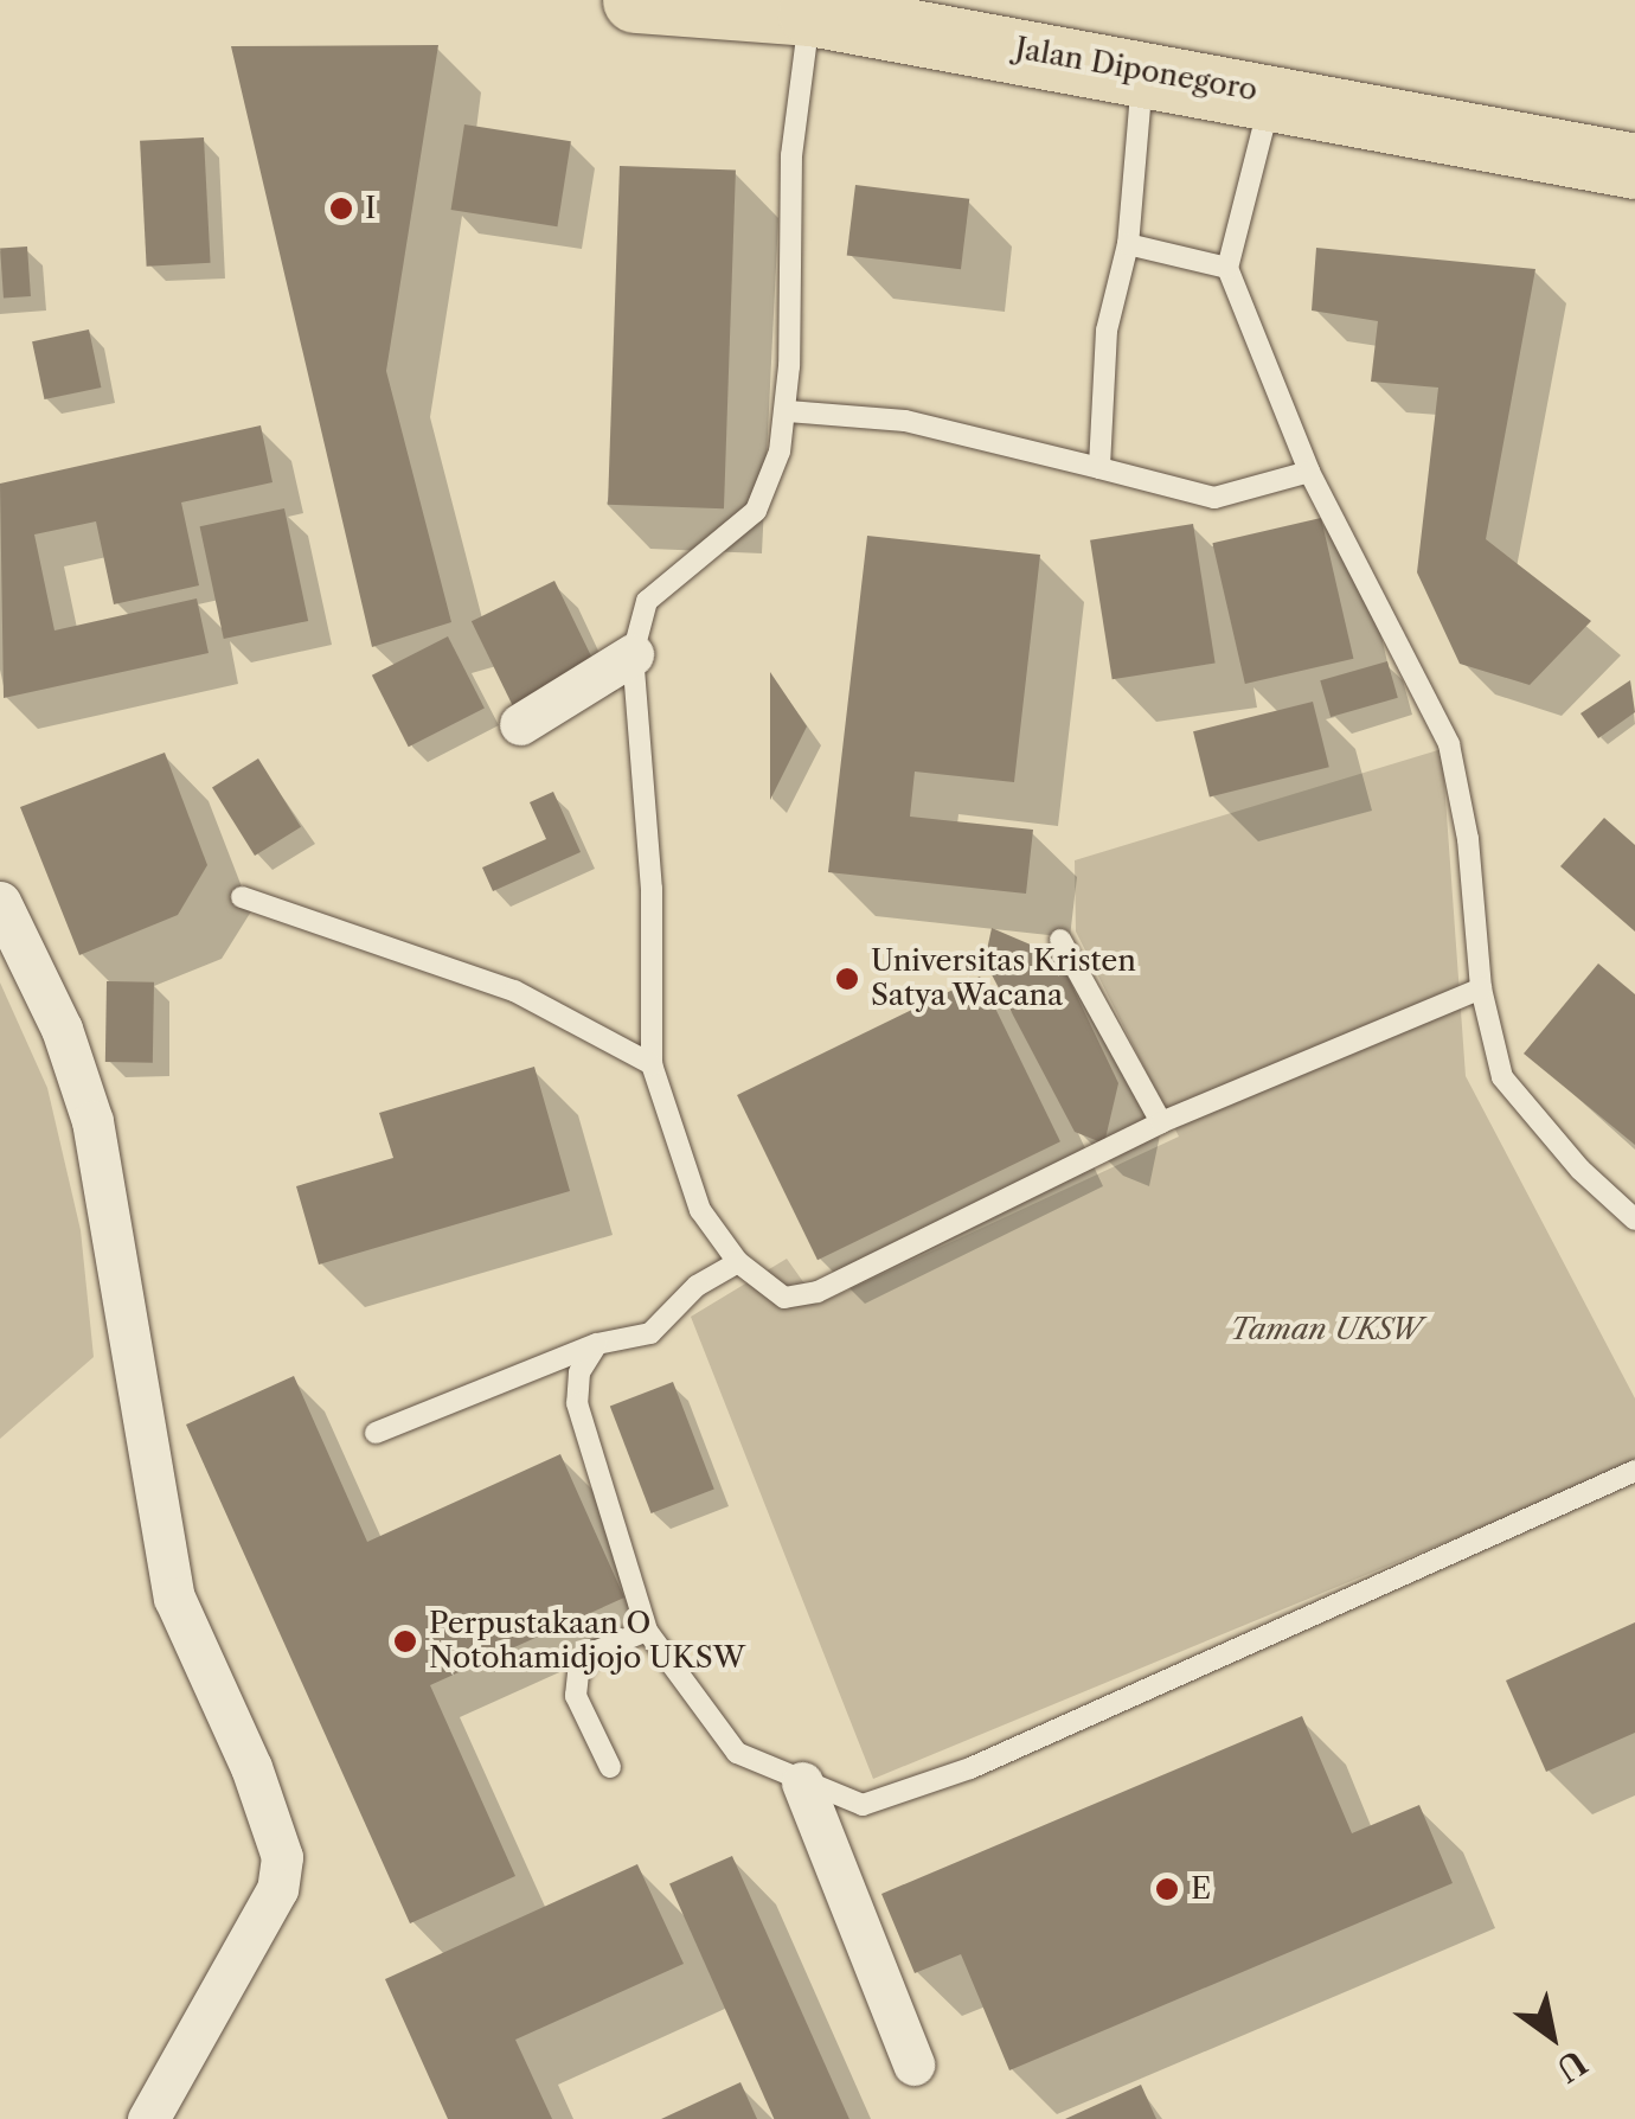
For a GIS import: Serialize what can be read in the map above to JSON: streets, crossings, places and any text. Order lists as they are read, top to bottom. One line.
{"streets":{"main road":["Jalan Diponegoro"]},"parks":["Taman UKSW"],"places":["I","Universitas Kristen Satya Wacana","Perpustakaan O Notohamidjojo UKSW","E"],"north":"bottom right"}
